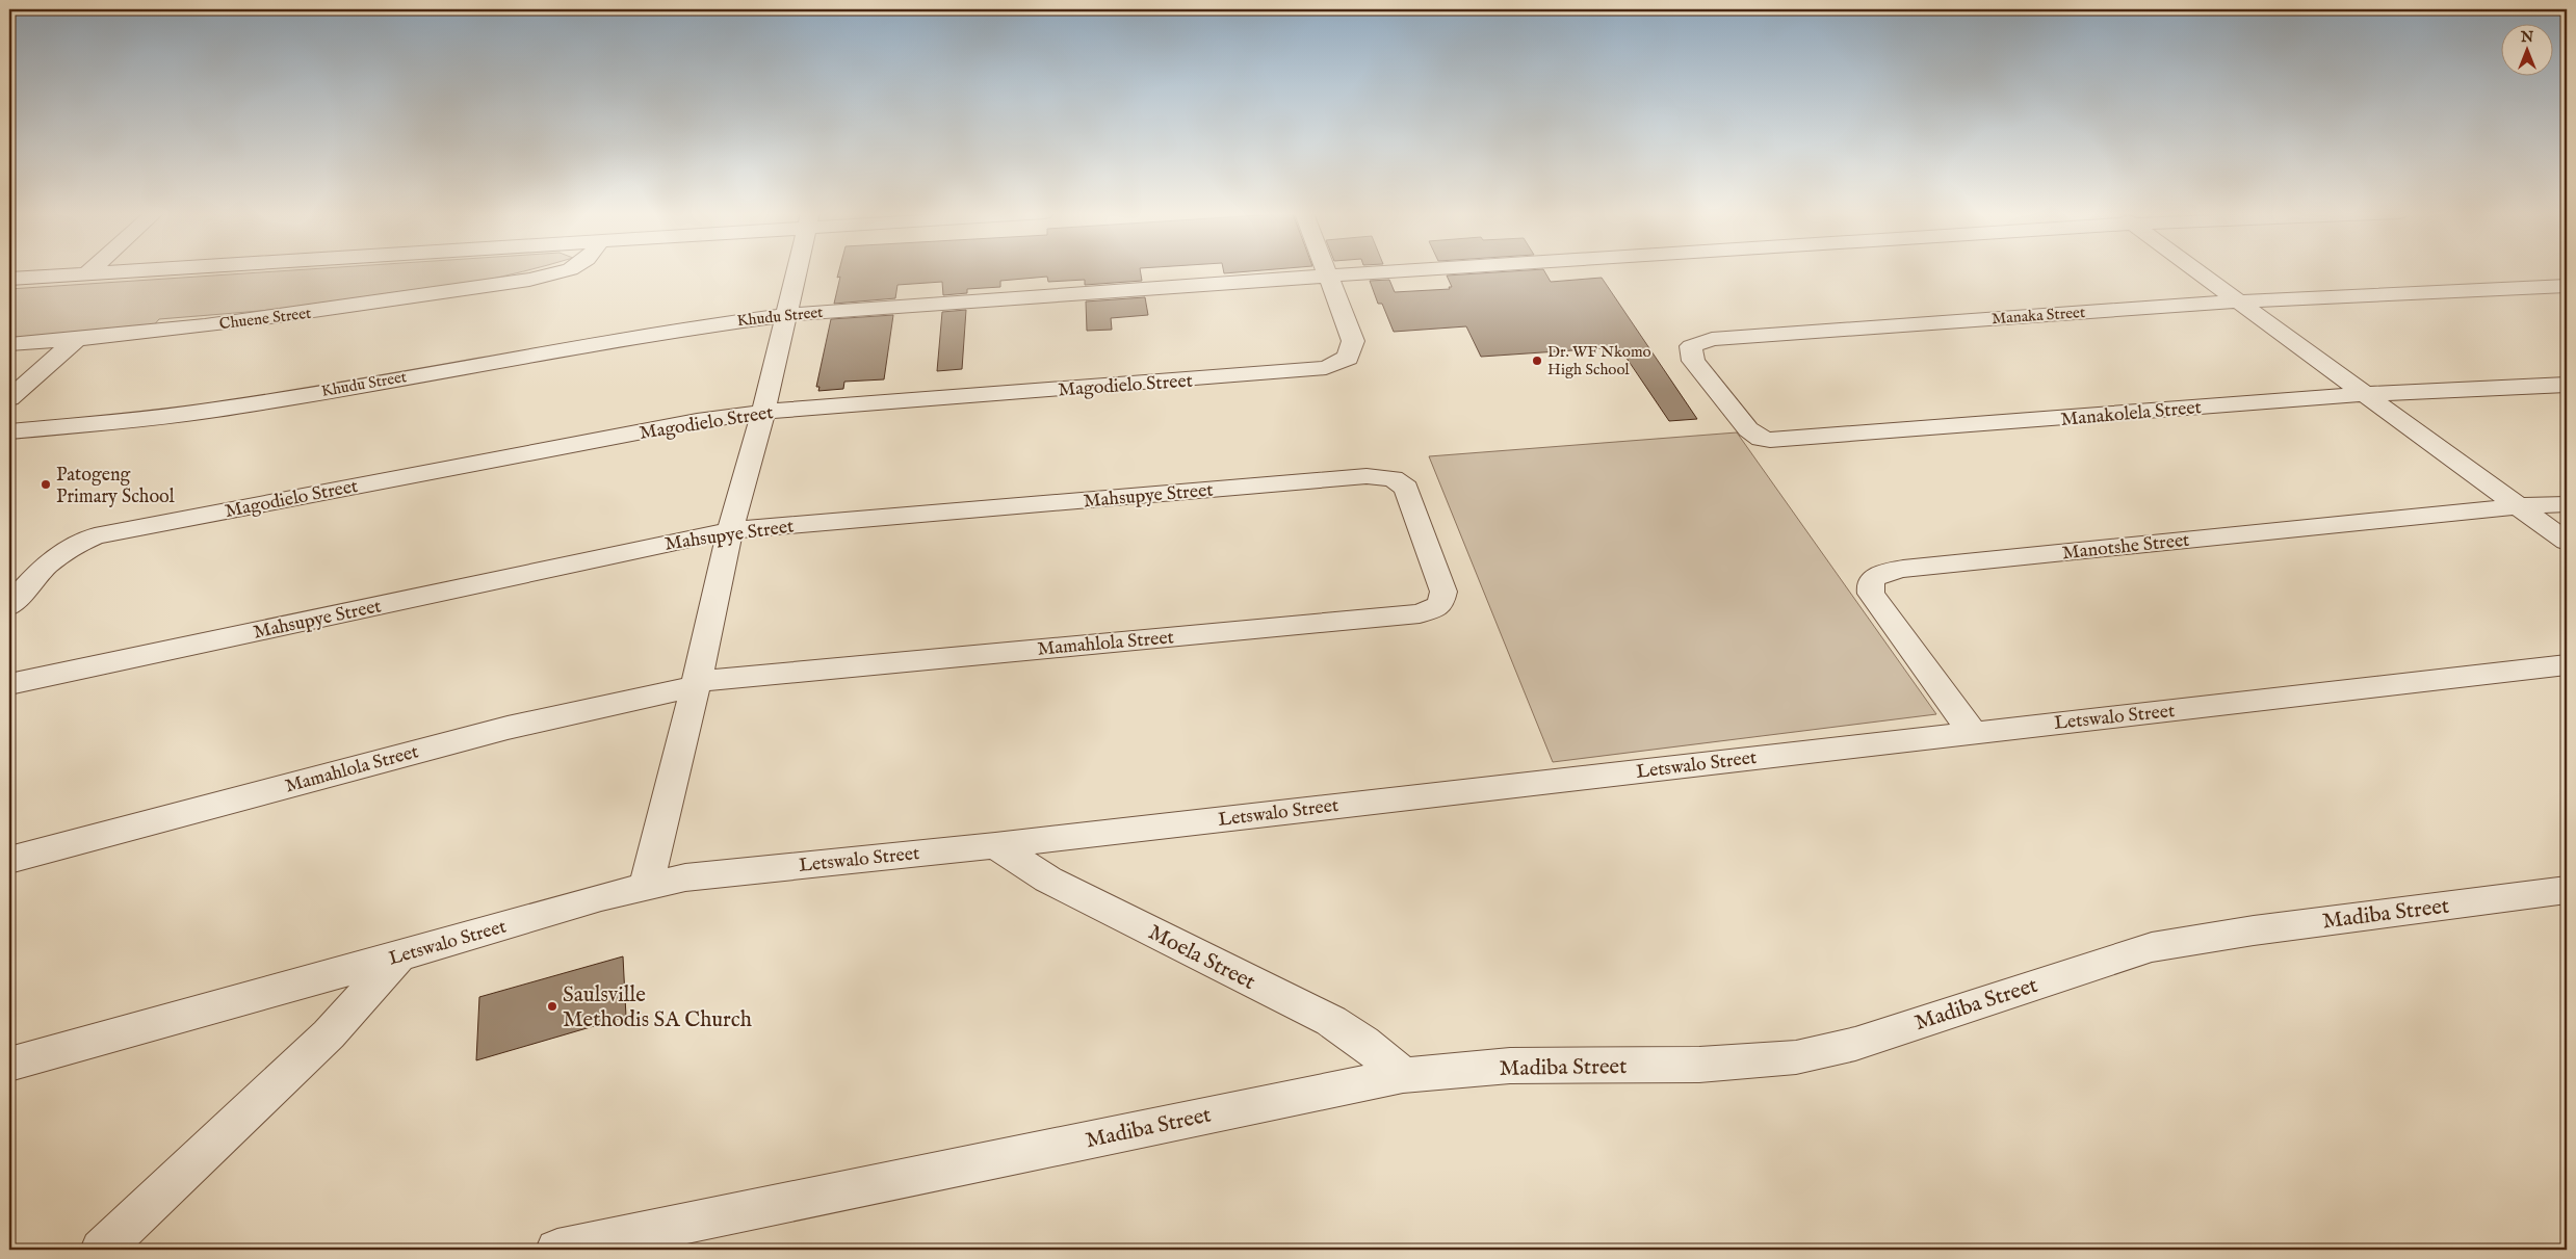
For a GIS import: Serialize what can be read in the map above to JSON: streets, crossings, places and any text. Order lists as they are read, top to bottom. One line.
{"streets":{"street":["Manaka Street","Khudu Street","Chuene Street","Magodielo Street","Manakolela Street","Mahsupye Street","Manotshe Street","Mamahlola Street","Letswalo Street","Madiba Street","Moela Street"]},"crossings":[["Manaka Street","Manakolela Street"],["Khudu Street","Magodielo Street"],["Mahsupye Street","Mamahlola Street"],["Manotshe Street","Letswalo Street"],["Letswalo Street","Moela Street"],["Madiba Street","Moela Street"]],"places":["Dr. WF Nkomo High School","Patogeng Primary School","Saulsville Methodis SA Church"],"north":"top"}
